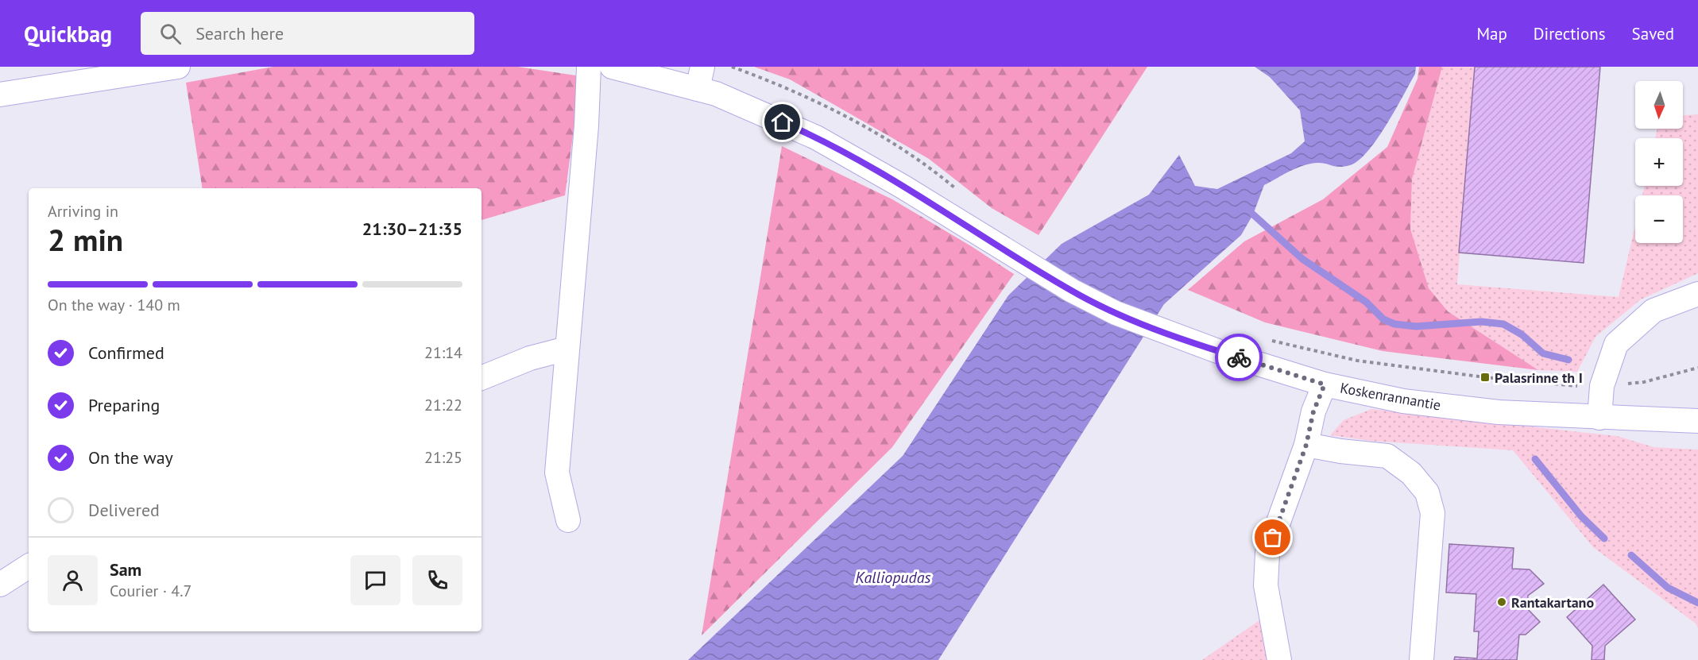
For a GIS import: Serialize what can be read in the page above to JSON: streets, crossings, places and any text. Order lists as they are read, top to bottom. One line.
{"streets":{"street":["Koskenrannantie"]},"water":["Kalliopudas"],"places":{"transit":["Palasrinne th I"],"other":["Rantakartano"]},"north":"bottom","page":{"header":"Quickbag","search":"Search here","nav":["Map","Directions","Saved"],"map_buttons":["+","−"],"heading":["2 min","Arriving in","21:30–21:35"],"panel":["Sam","Courier · 4.7"],"bar":"On the way · 140 m","list":[["Confirmed","21:14"],["Preparing","21:22"],["On the way","21:25"],"Delivered"]}}
